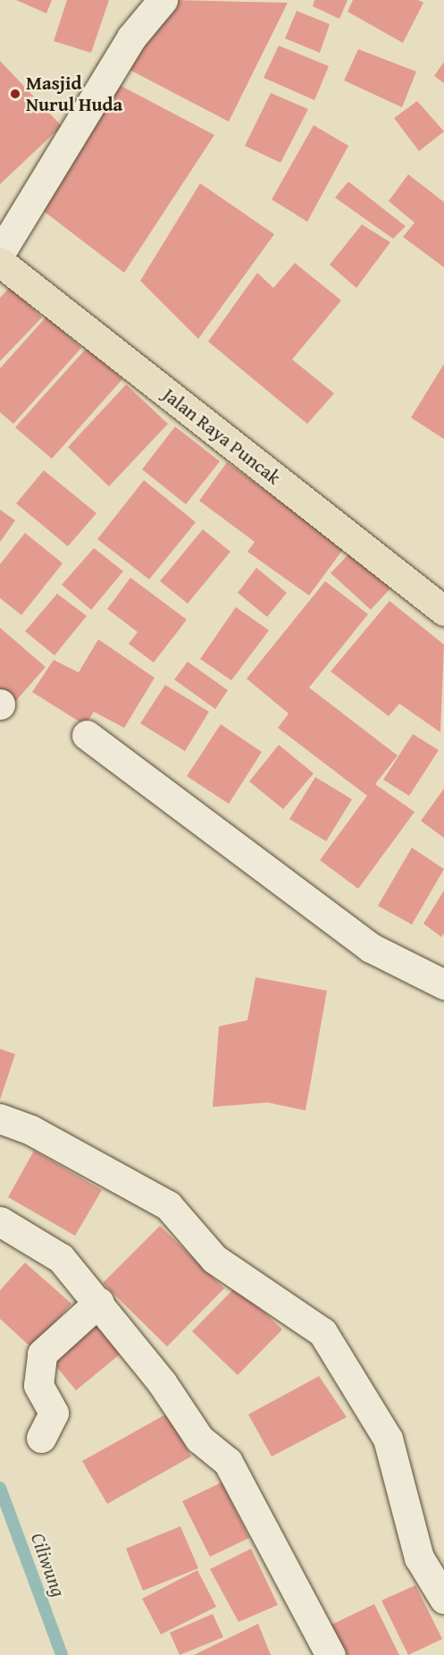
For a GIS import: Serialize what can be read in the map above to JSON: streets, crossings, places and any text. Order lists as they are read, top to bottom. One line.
{"streets":{"highway":["Jalan Raya Puncak"]},"water":["Ciliwung"],"places":["Masjid Nurul Huda"]}
